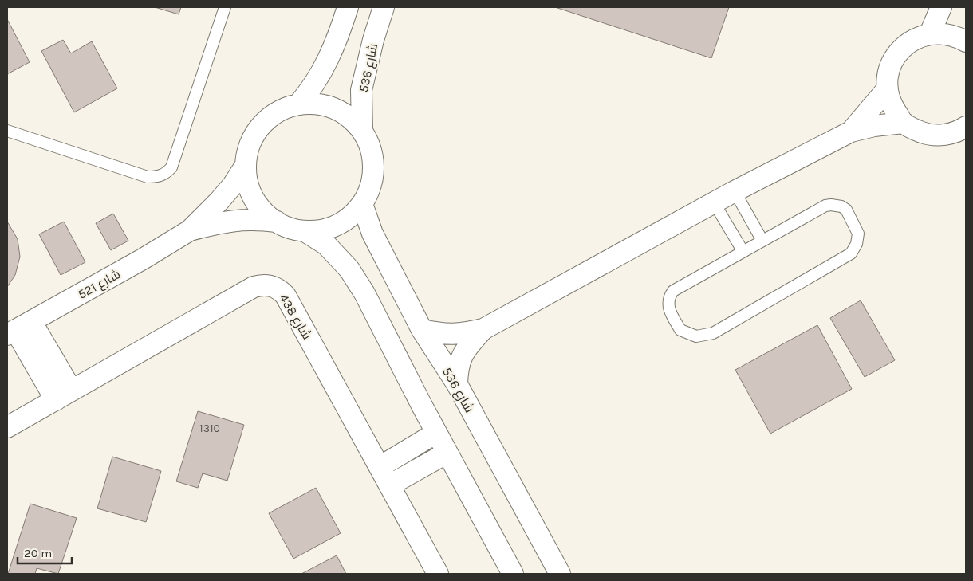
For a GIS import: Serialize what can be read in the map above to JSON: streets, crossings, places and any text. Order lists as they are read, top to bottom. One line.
{"streets":{"street":["شارع 536","شارع 521","شارع 438"]},"crossings":[["شارع 536","شارع 521"]],"house_numbers":["1310"],"scale_bar":"20 m"}
